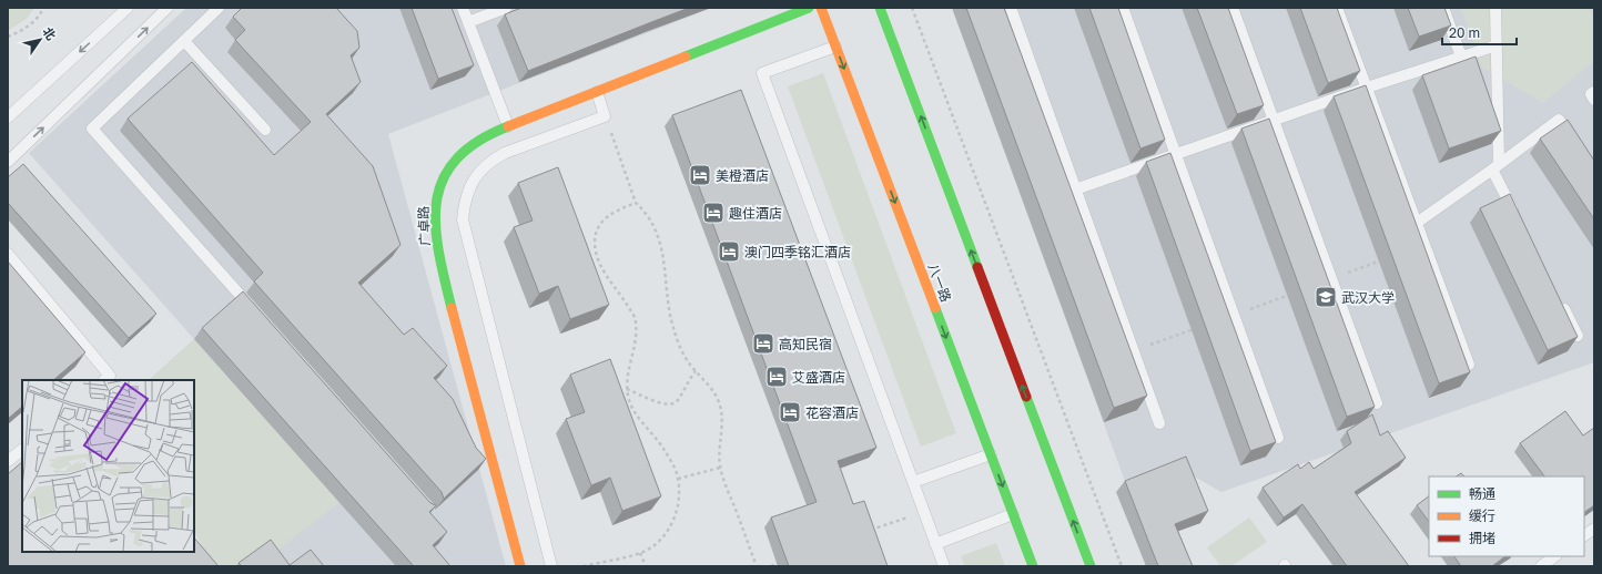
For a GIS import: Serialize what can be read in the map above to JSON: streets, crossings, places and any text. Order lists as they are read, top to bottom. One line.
{"streets":{"main road":["广卓路","八一路"]},"places":{"hotel":["美橙酒店","趣住酒店","澳门四季铭汇酒店","高知民宿","艾盛酒店","花容酒店"],"school or university":["武汉大学"]},"legend":["畅通","缓行","拥堵"],"scale_bar":"20 m","north":"top right"}
